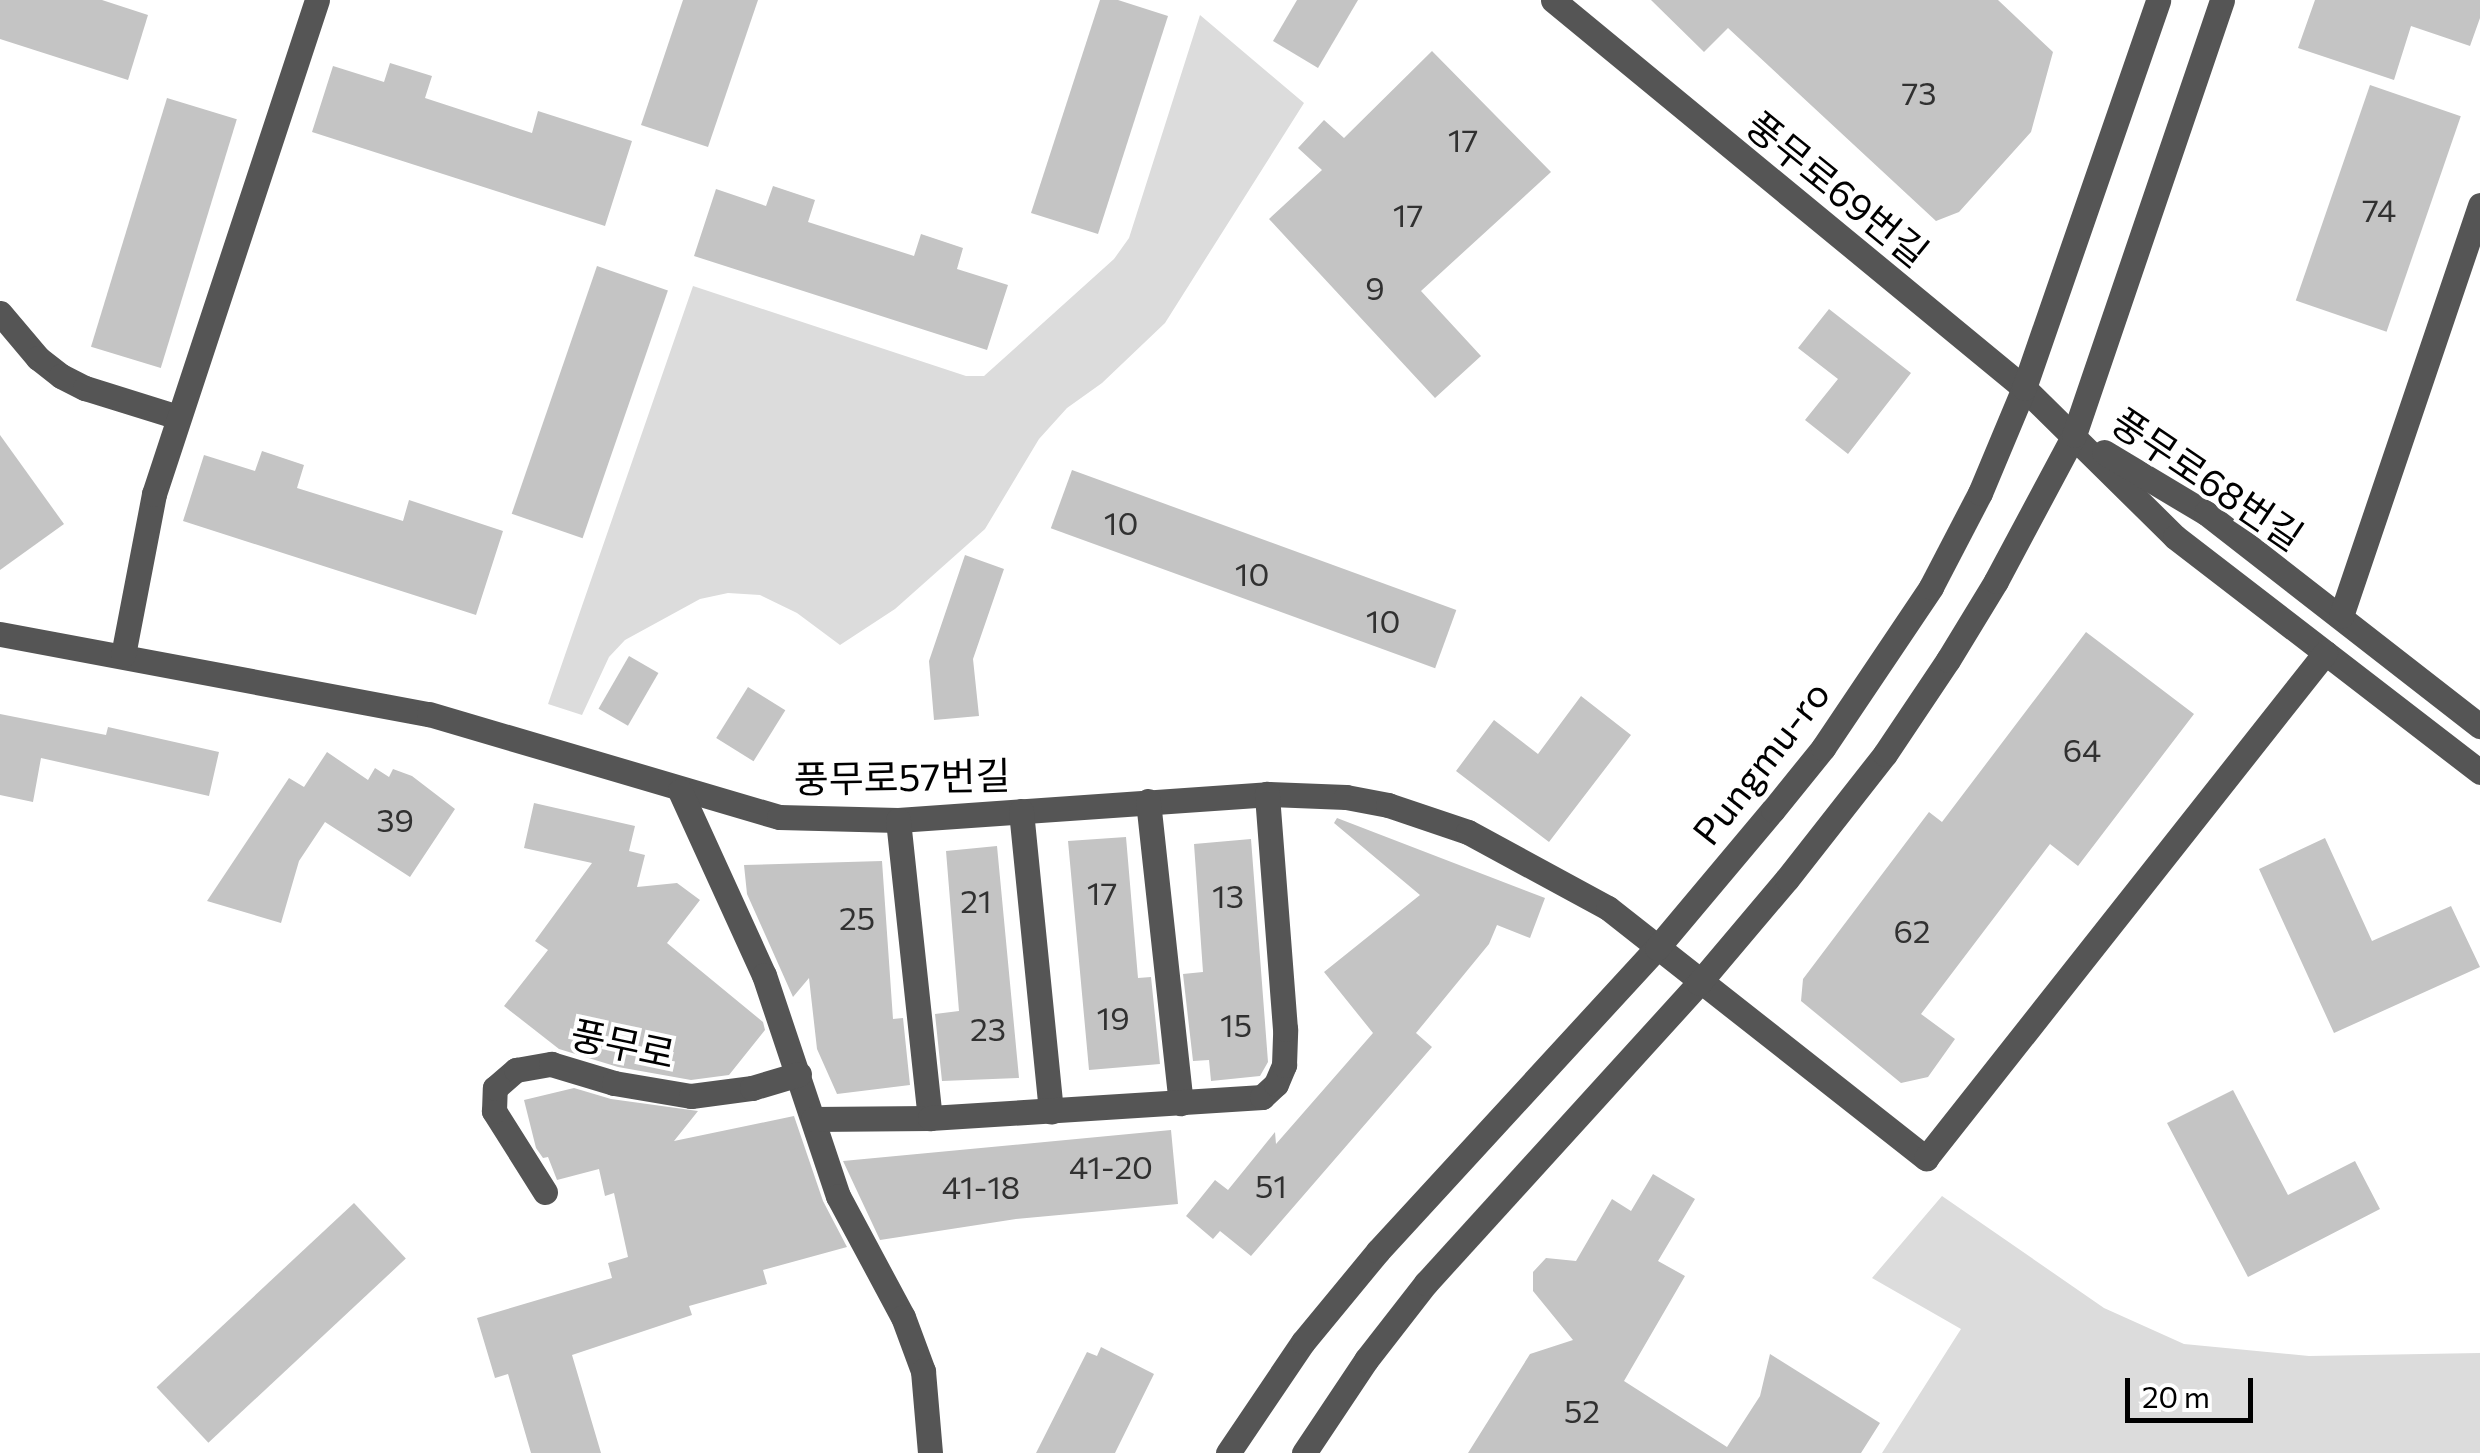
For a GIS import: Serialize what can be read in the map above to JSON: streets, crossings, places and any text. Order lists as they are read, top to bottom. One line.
{"streets":{"street":["풍무로69번길","풍무로68번길","Pungmu-ro","풍무로57번길","풍무로"]},"crossings":[["풍무로69번길","풍무로68번길"],["풍무로69번길","Pungmu-ro"],["풍무로68번길","풍무로57번길"],["Pungmu-ro","풍무로57번길"]],"house_numbers":["73","17","74","17","9","10","10","10","64","39","17","13","21","25","62","19","15","23","41-20","51","41-18","52"],"scale_bar":"20 m"}
